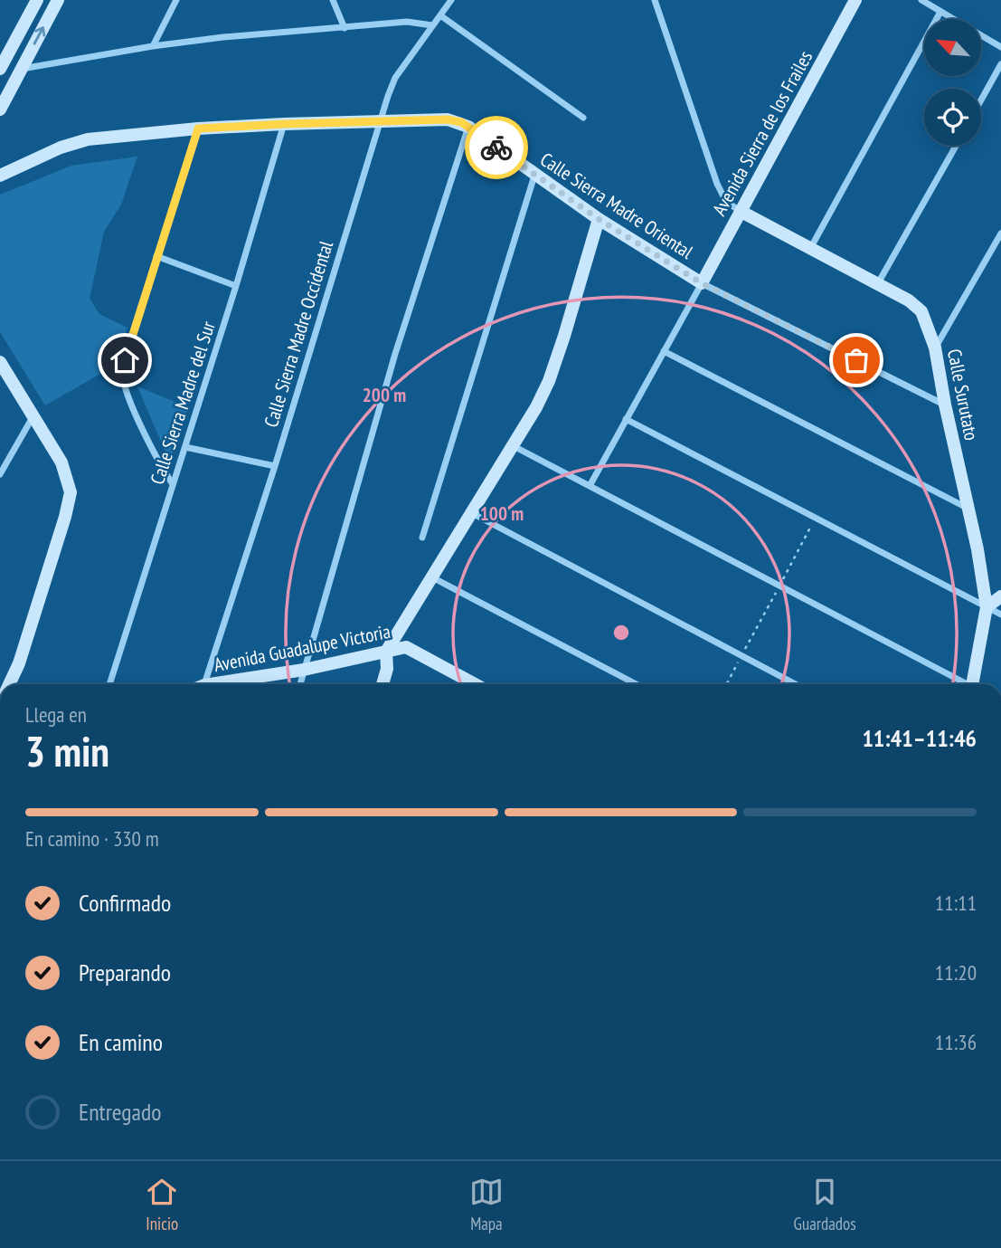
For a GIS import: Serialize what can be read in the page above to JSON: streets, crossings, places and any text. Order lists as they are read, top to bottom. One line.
{"streets":{"street":["Avenida Sierra de los Frailes","Calle Sierra Madre Oriental","Calle Sierra Madre Occidental","Calle Surutato","Calle Sierra Madre del Sur","Avenida Guadalupe Victoria"]},"crossings":[["Avenida Sierra de los Frailes","Calle Sierra Madre Oriental"],["Avenida Sierra de los Frailes","Calle Surutato"],["Calle Sierra Madre Oriental","Calle Sierra Madre Occidental"],["Calle Sierra Madre Oriental","Calle Sierra Madre del Sur"]],"north":"top left","page":{"heading":["3 min","Llega en","11:41–11:46"],"bar":"En camino · 330 m","list":[["Confirmado","11:11"],["Preparando","11:20"],["En camino","11:36"],"Entregado"],"tabs":["Inicio","Mapa","Guardados"]},"rings":["200 m","100 m"]}
